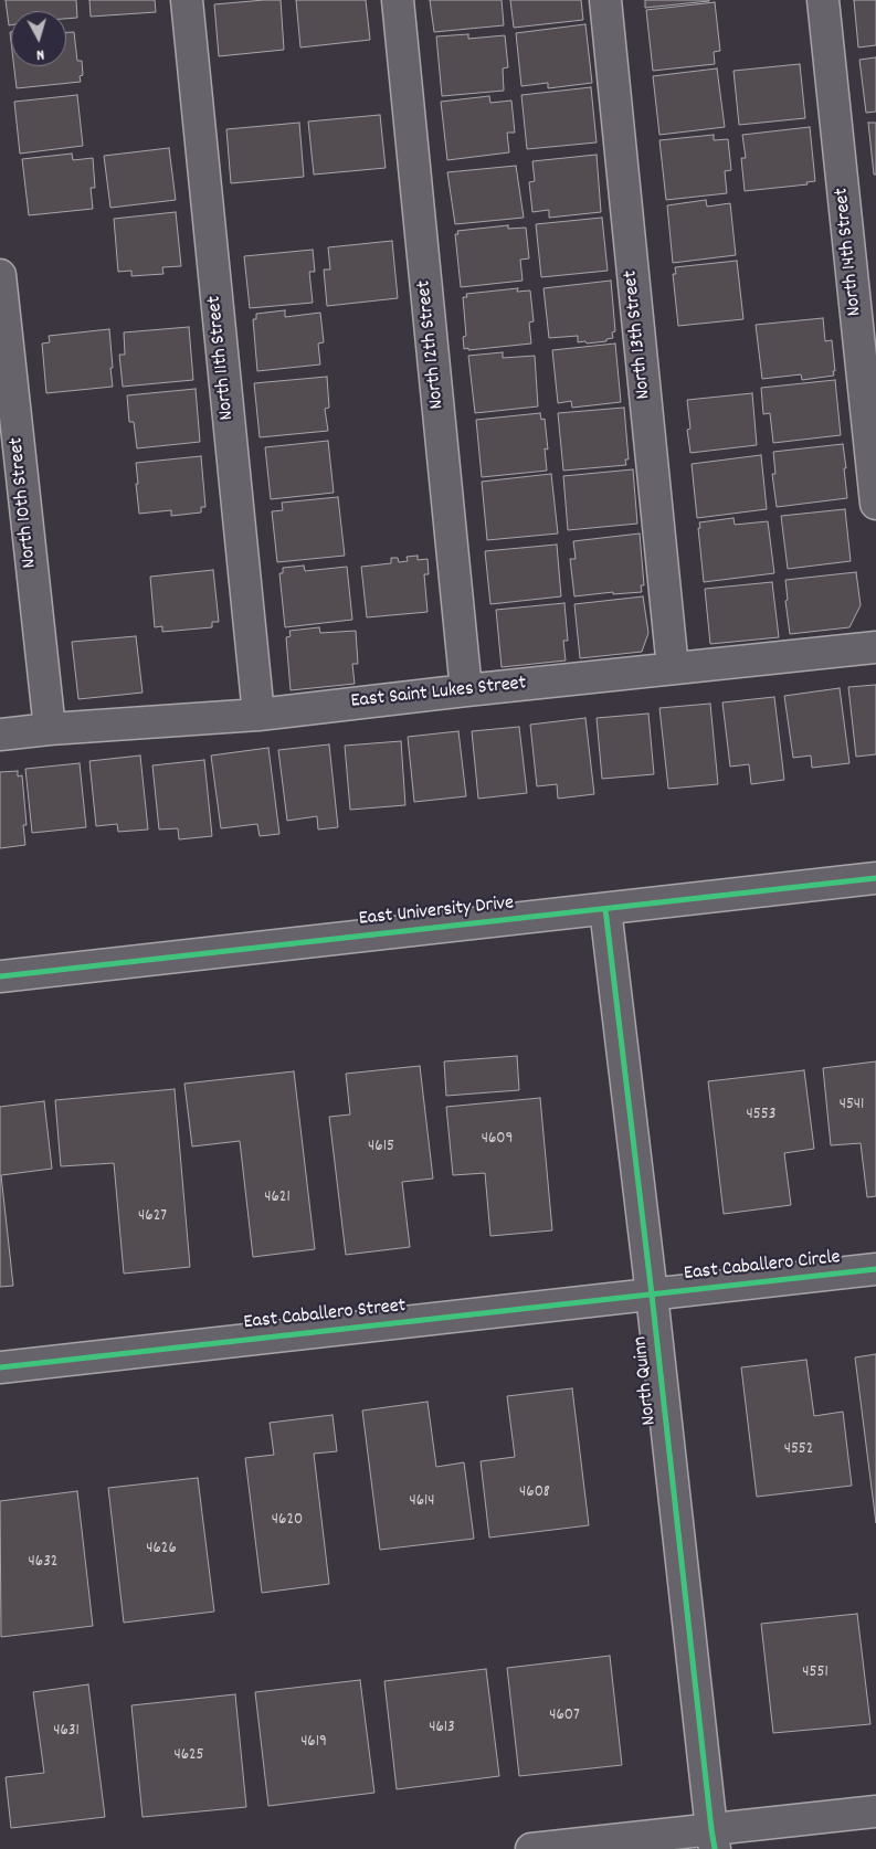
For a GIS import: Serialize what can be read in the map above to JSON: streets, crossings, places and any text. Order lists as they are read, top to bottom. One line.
{"streets":{"street":["North 14th Street","North 13th Street","North 12th Street","North 11th Street","North 10th Street","East Saint Lukes Street","East University Drive","East Caballero Circle","East Caballero Street","North Quinn"]},"crossings":[["North 13th Street","East Saint Lukes Street"],["North 12th Street","East Saint Lukes Street"],["North 11th Street","East Saint Lukes Street"],["North 10th Street","East Saint Lukes Street"],["East University Drive","North Quinn"],["East Caballero Circle","East Caballero Street"],["East Caballero Circle","North Quinn"],["East Caballero Street","North Quinn"]],"house_numbers":["4541","4553","4609","4615","4621","4627","4552","4608","4614","4620","4626","4632","4551","4607","4613","4631","4619","4625"],"north":"bottom"}
